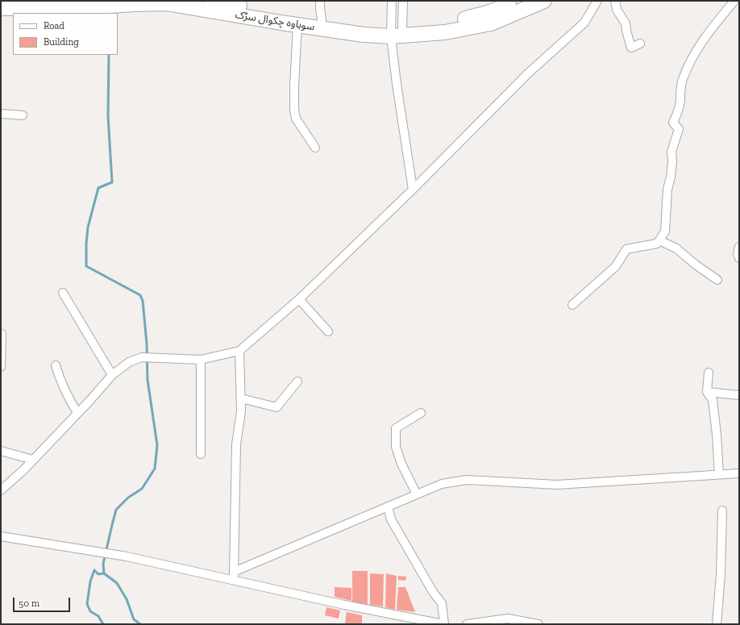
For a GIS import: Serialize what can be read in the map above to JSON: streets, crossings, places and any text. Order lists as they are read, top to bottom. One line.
{"streets":{"highway":["سوہاوہ چکوال سڑک"]},"legend":["Road","Building"],"scale_bar":"50 m"}
